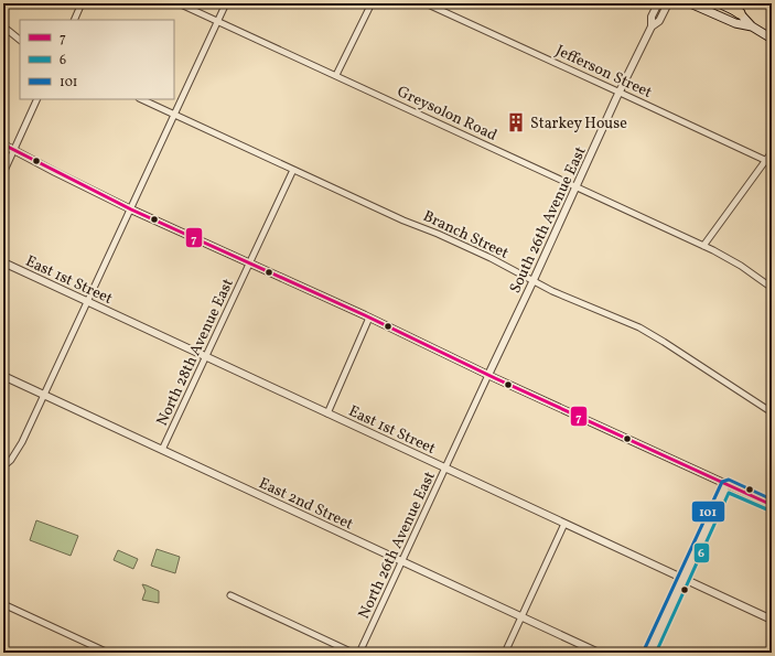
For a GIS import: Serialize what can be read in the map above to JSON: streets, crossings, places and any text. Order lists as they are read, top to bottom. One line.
{"streets":{"street":["Jefferson Street","Greysolon Road","South 26th Avenue East","Branch Street","East 1st Street","North 28th Avenue East","East 2nd Street","North 26th Avenue East"]},"crossings":[["Jefferson Street","South 26th Avenue East"],["Greysolon Road","South 26th Avenue East"],["South 26th Avenue East","Branch Street"],["South 26th Avenue East","North 26th Avenue East"],["Branch Street","North 28th Avenue East"],["East 1st Street","North 28th Avenue East"],["East 1st Street","North 26th Avenue East"],["North 28th Avenue East","East 2nd Street"],["East 2nd Street","North 26th Avenue East"]],"places":{"building":["Starkey House"]},"lines":["transit line 7","transit line 101","transit line 6"],"legend":["7","6","101"]}
